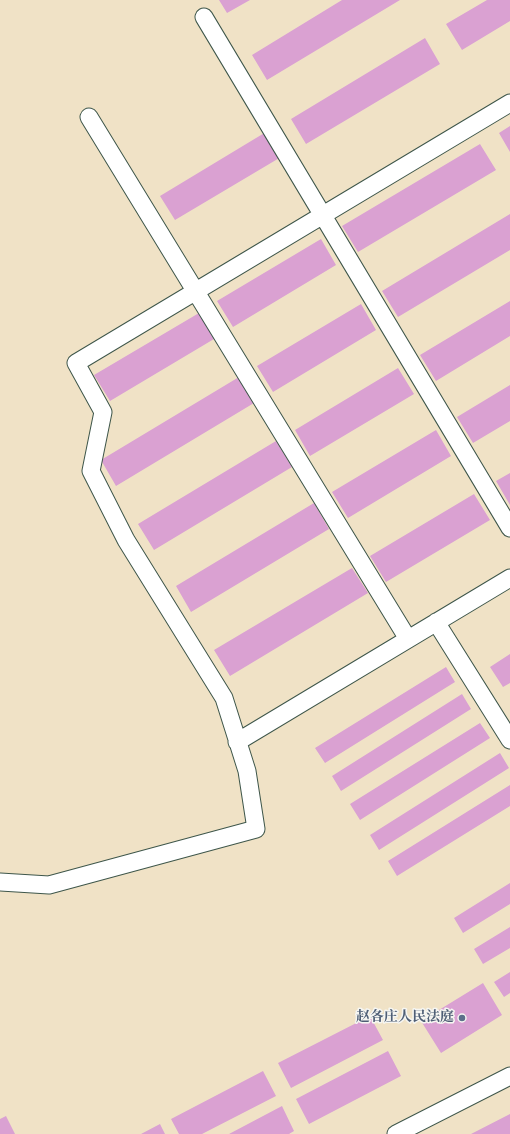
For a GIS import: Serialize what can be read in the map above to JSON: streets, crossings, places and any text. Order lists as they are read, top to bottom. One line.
{"places":["赵各庄人民法庭"]}
